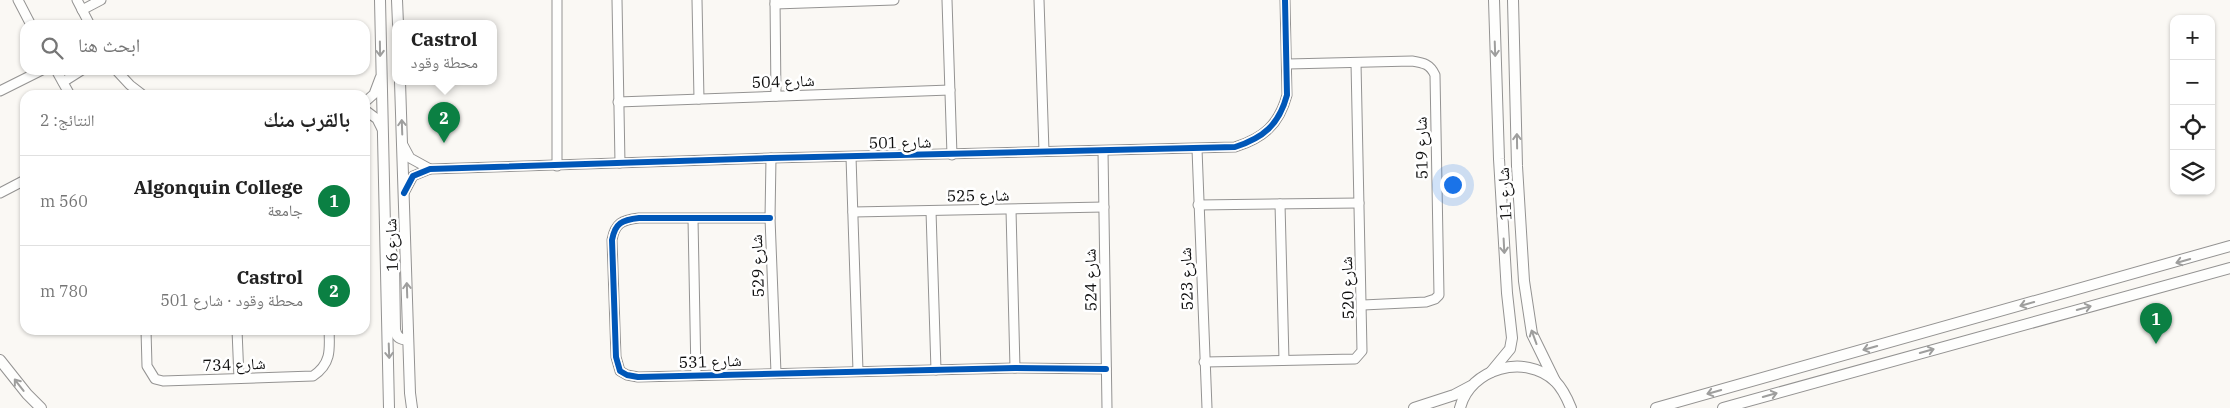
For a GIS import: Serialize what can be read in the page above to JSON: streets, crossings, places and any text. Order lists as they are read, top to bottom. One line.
{"streets":{"street":["شارع 504","شارع 501","شارع 519","شارع 11","شارع 525","شارع 16","شارع 529","شارع 523","شارع 524","شارع 520","شارع 531","شارع 734"]},"crossings":[["شارع 501","شارع 519"],["شارع 501","شارع 529"],["شارع 501","شارع 523"],["شارع 501","شارع 524"],["شارع 519","شارع 520"],["شارع 525","شارع 524"],["شارع 529","شارع 531"],["شارع 523","شارع 520"],["شارع 524","شارع 531"]],"page":{"map_buttons":["+","−"],"popup":["Castrol","محطة وقود"],"search":"ابحث هنا","heading":["بالقرب منك","النتائج: 2"],"pins":["2","1"],"list":[{"mark":"1","name":"Algonquin College","note":"جامعة","value":"560 m"},{"mark":"2","name":"Castrol","note":"محطة وقود · شارع 501","value":"780 m"}]}}
